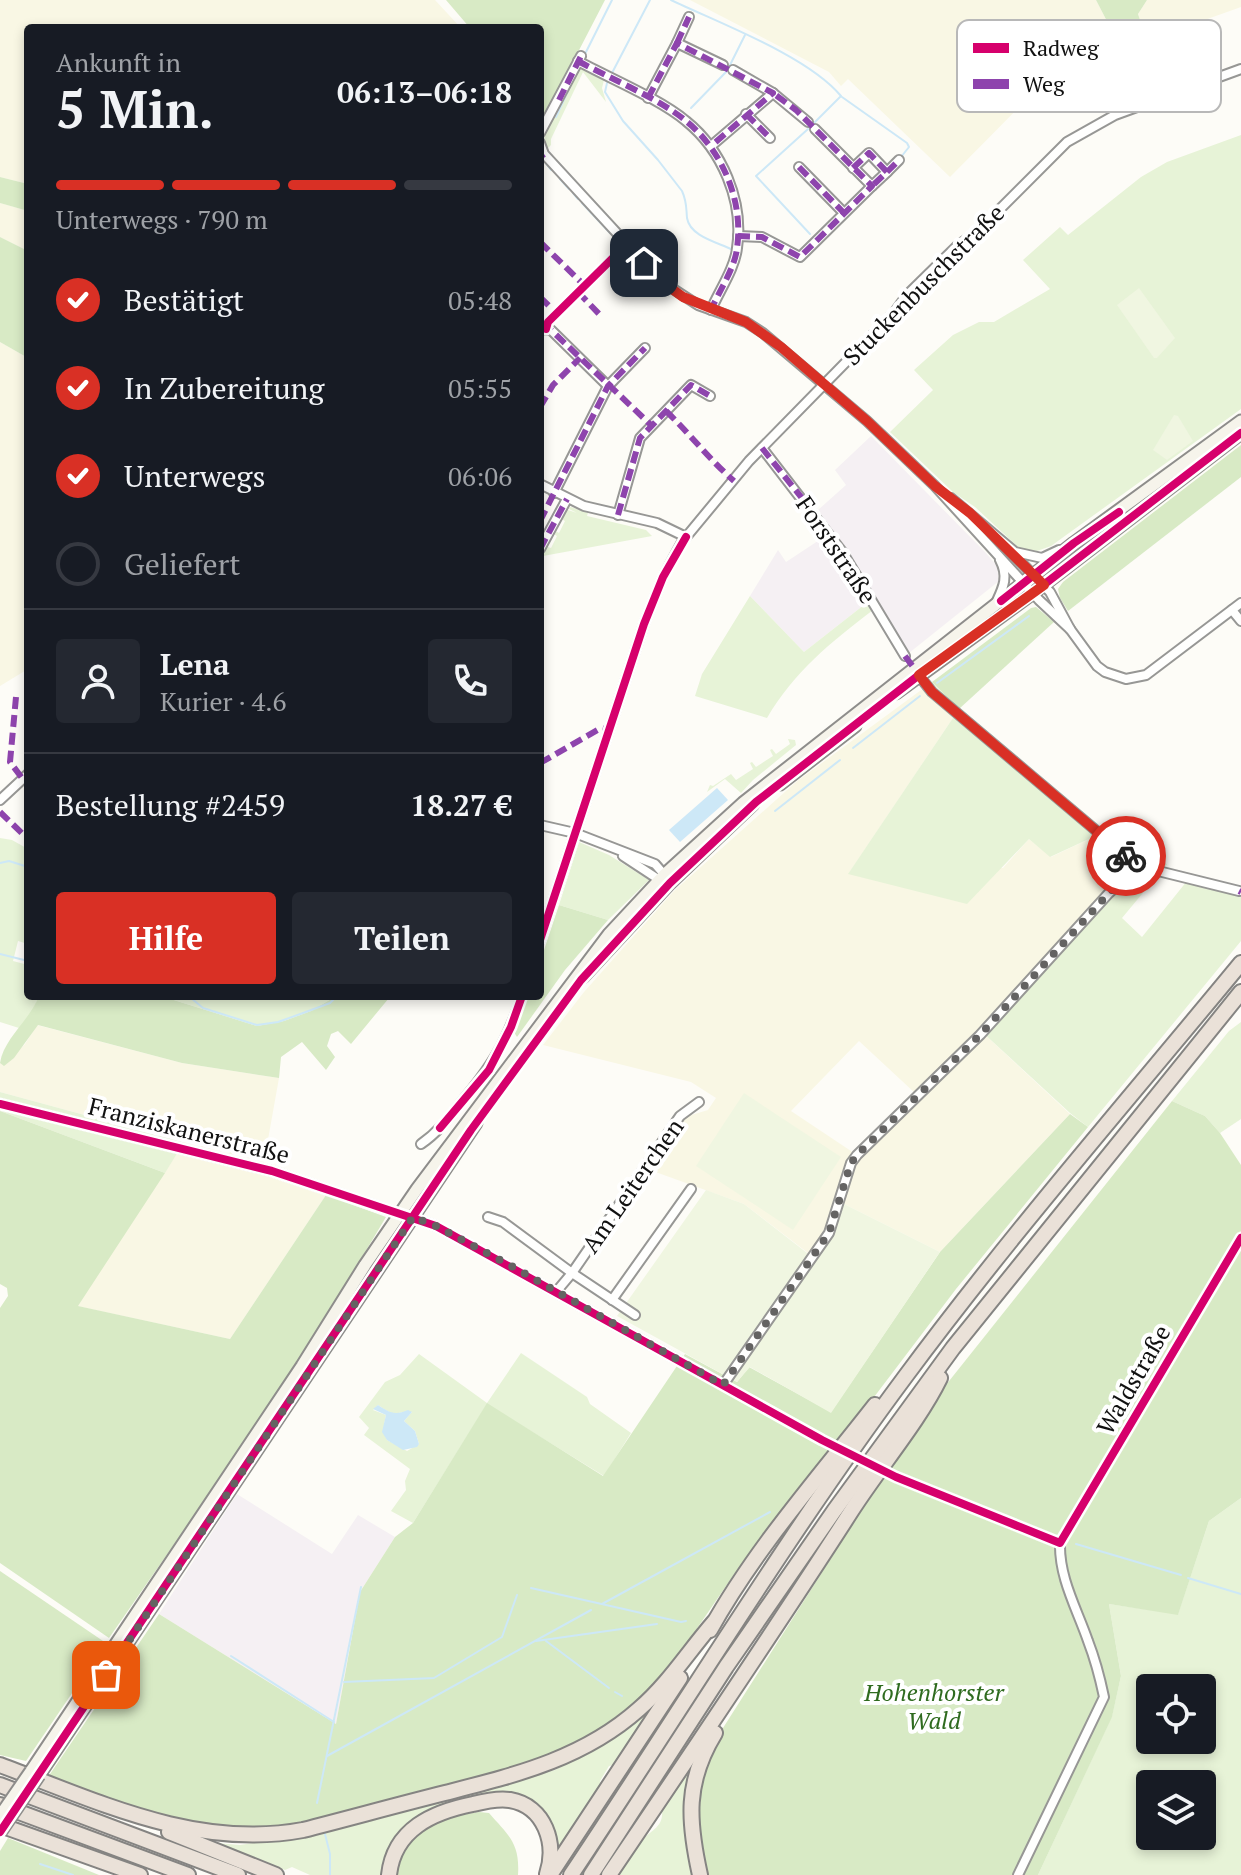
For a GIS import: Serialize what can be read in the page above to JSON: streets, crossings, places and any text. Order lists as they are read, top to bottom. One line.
{"streets":{"street":["Stuckenbuschstraße","Forststraße","Franziskanerstraße","Am Leiterchen","Waldstraße"]},"crossings":[["Stuckenbuschstraße","Forststraße"]],"parks":["Hohenhorster Wald"],"legend":["Radweg","Weg"],"page":{"heading":["5 Min.","Ankunft in","06:13–06:18"],"panel":["Lena","Kurier · 4.6","Bestellung #2459","18.27 €"],"bar":"Unterwegs · 790 m","list":[["Bestätigt","05:48"],["In Zubereitung","05:55"],["Unterwegs","06:06"],"Geliefert"],"buttons":["Hilfe","Teilen"]}}
